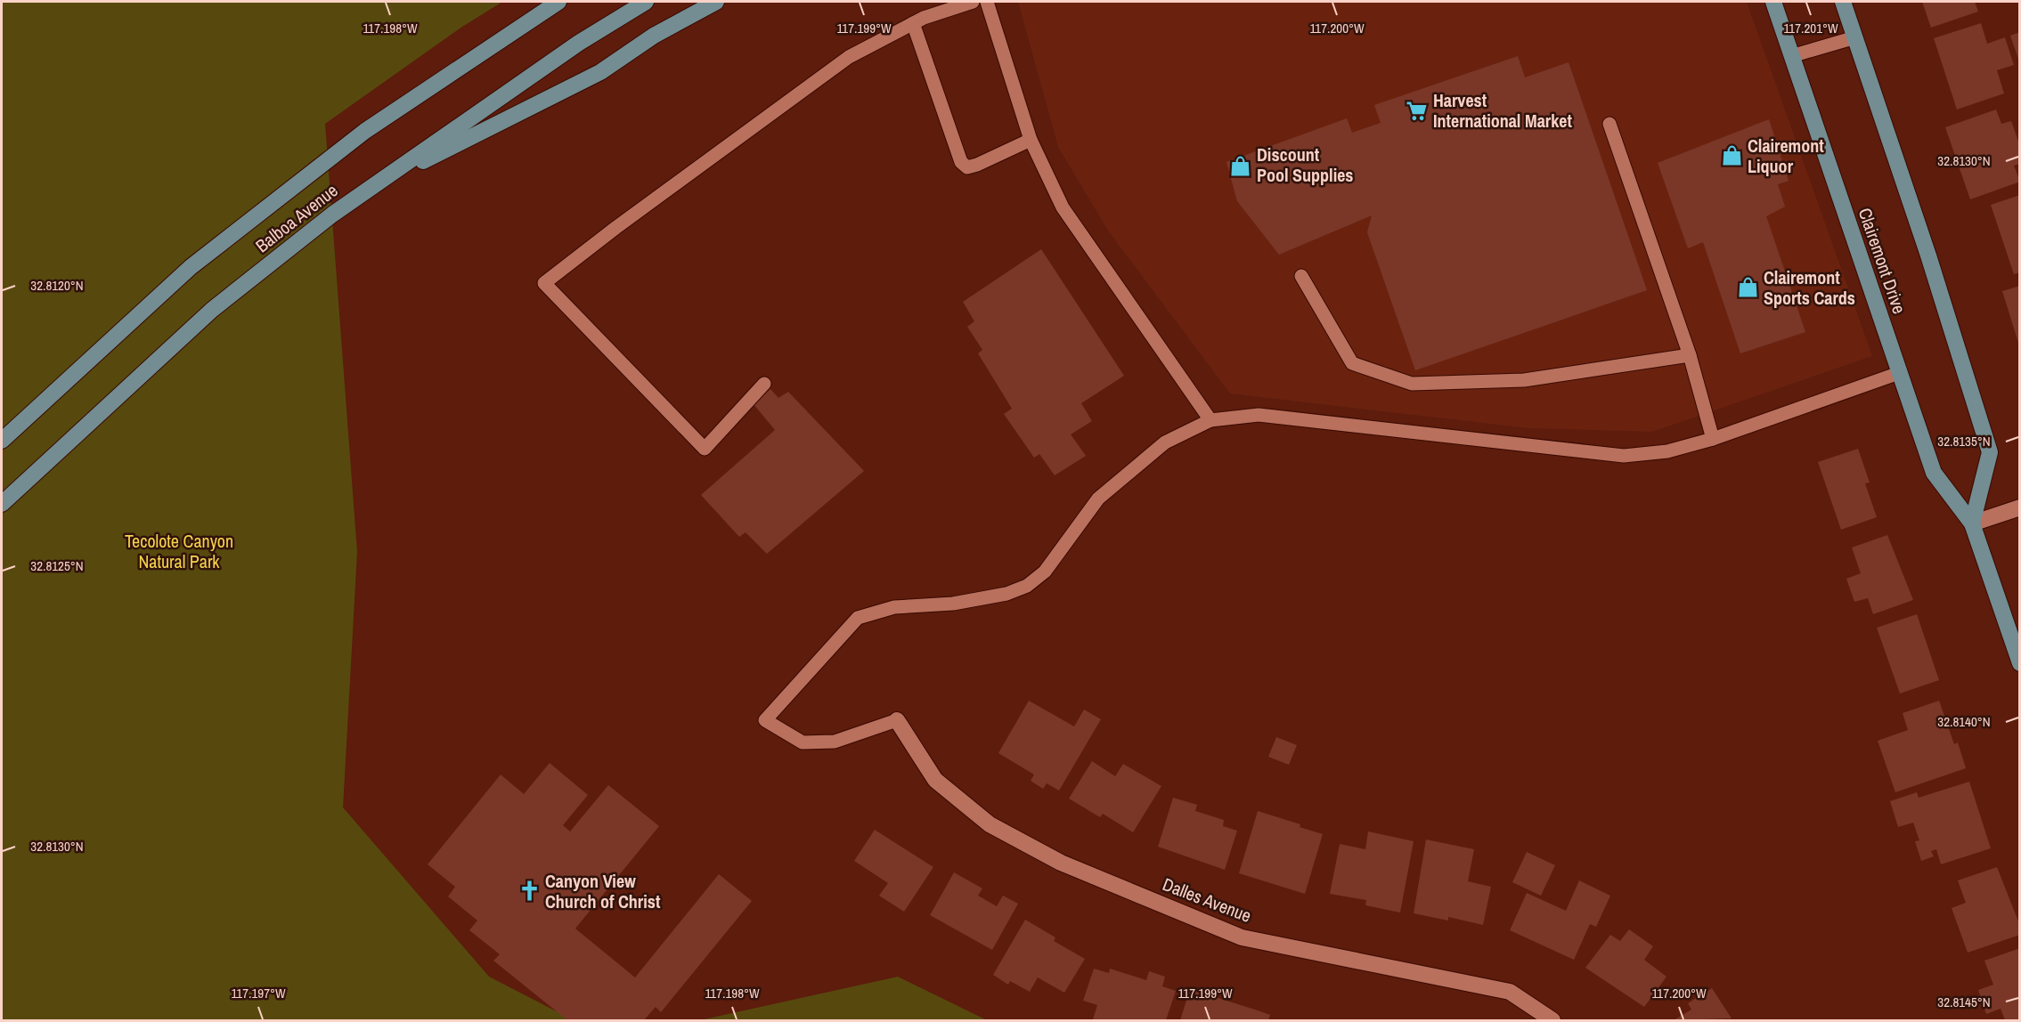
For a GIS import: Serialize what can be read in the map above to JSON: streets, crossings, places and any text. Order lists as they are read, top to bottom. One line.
{"streets":{"main road":["Balboa Avenue","Clairemont Drive"],"street":["Dalles Avenue"]},"parks":["Tecolote Canyon Natural Park"],"places":{"supermarket":["Harvest International Market"],"shop":["Clairemont Liquor","Discount Pool Supplies","Clairemont Sports Cards"],"church":["Canyon View Church of Christ"]},"coordinates":["117.198°W","117.199°W","117.200°W","117.201°W","32.8130°N","32.8120°N","32.8135°N","32.8125°N","32.8140°N","117.197°W","32.8145°N"]}
